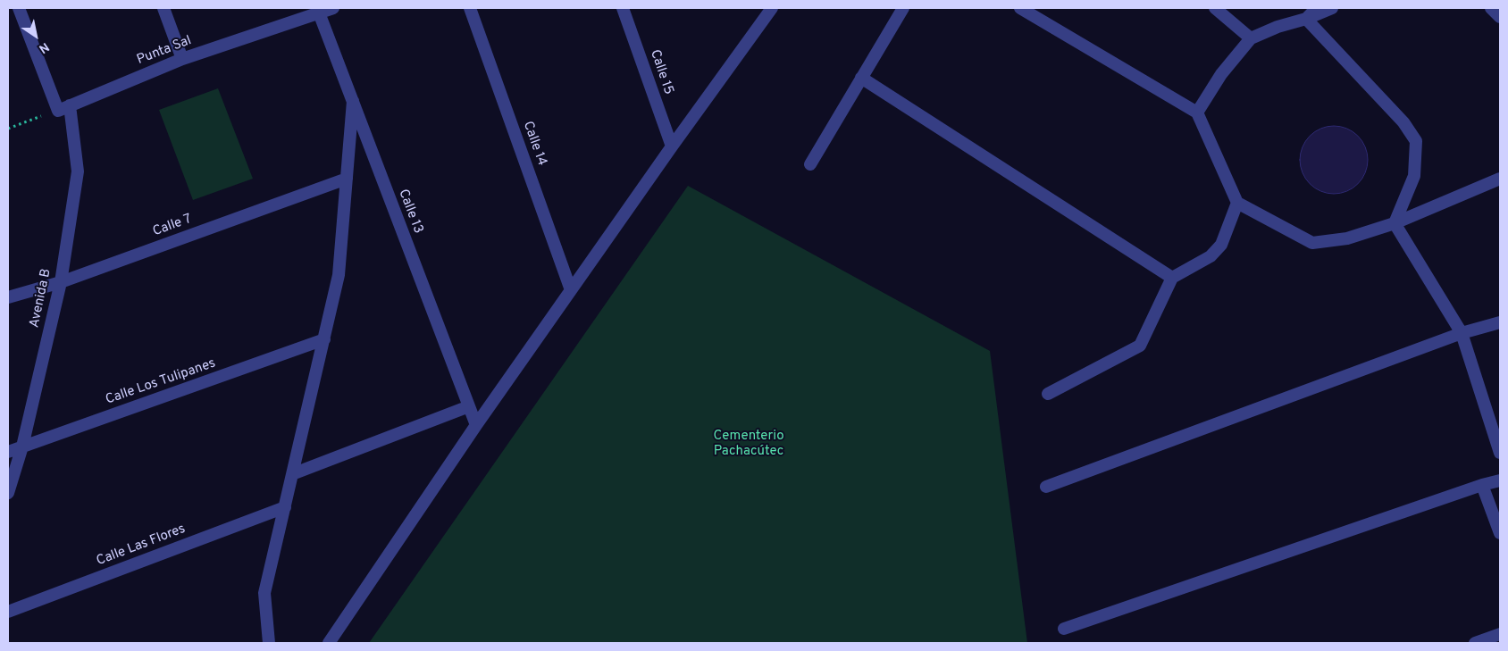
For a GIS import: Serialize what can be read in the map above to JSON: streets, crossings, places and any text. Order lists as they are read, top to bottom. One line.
{"streets":{"street":["Punta Sal","Calle 15","Calle 14","Calle 13","Calle 7","Avenida B","Calle Los Tulipanes","Calle Las Flores"]},"crossings":[["Punta Sal","Calle 13"],["Punta Sal","Avenida B"],["Calle 7","Avenida B"],["Avenida B","Calle Los Tulipanes"]],"parks":["Cementerio Pachacútec"],"north":"bottom right"}
